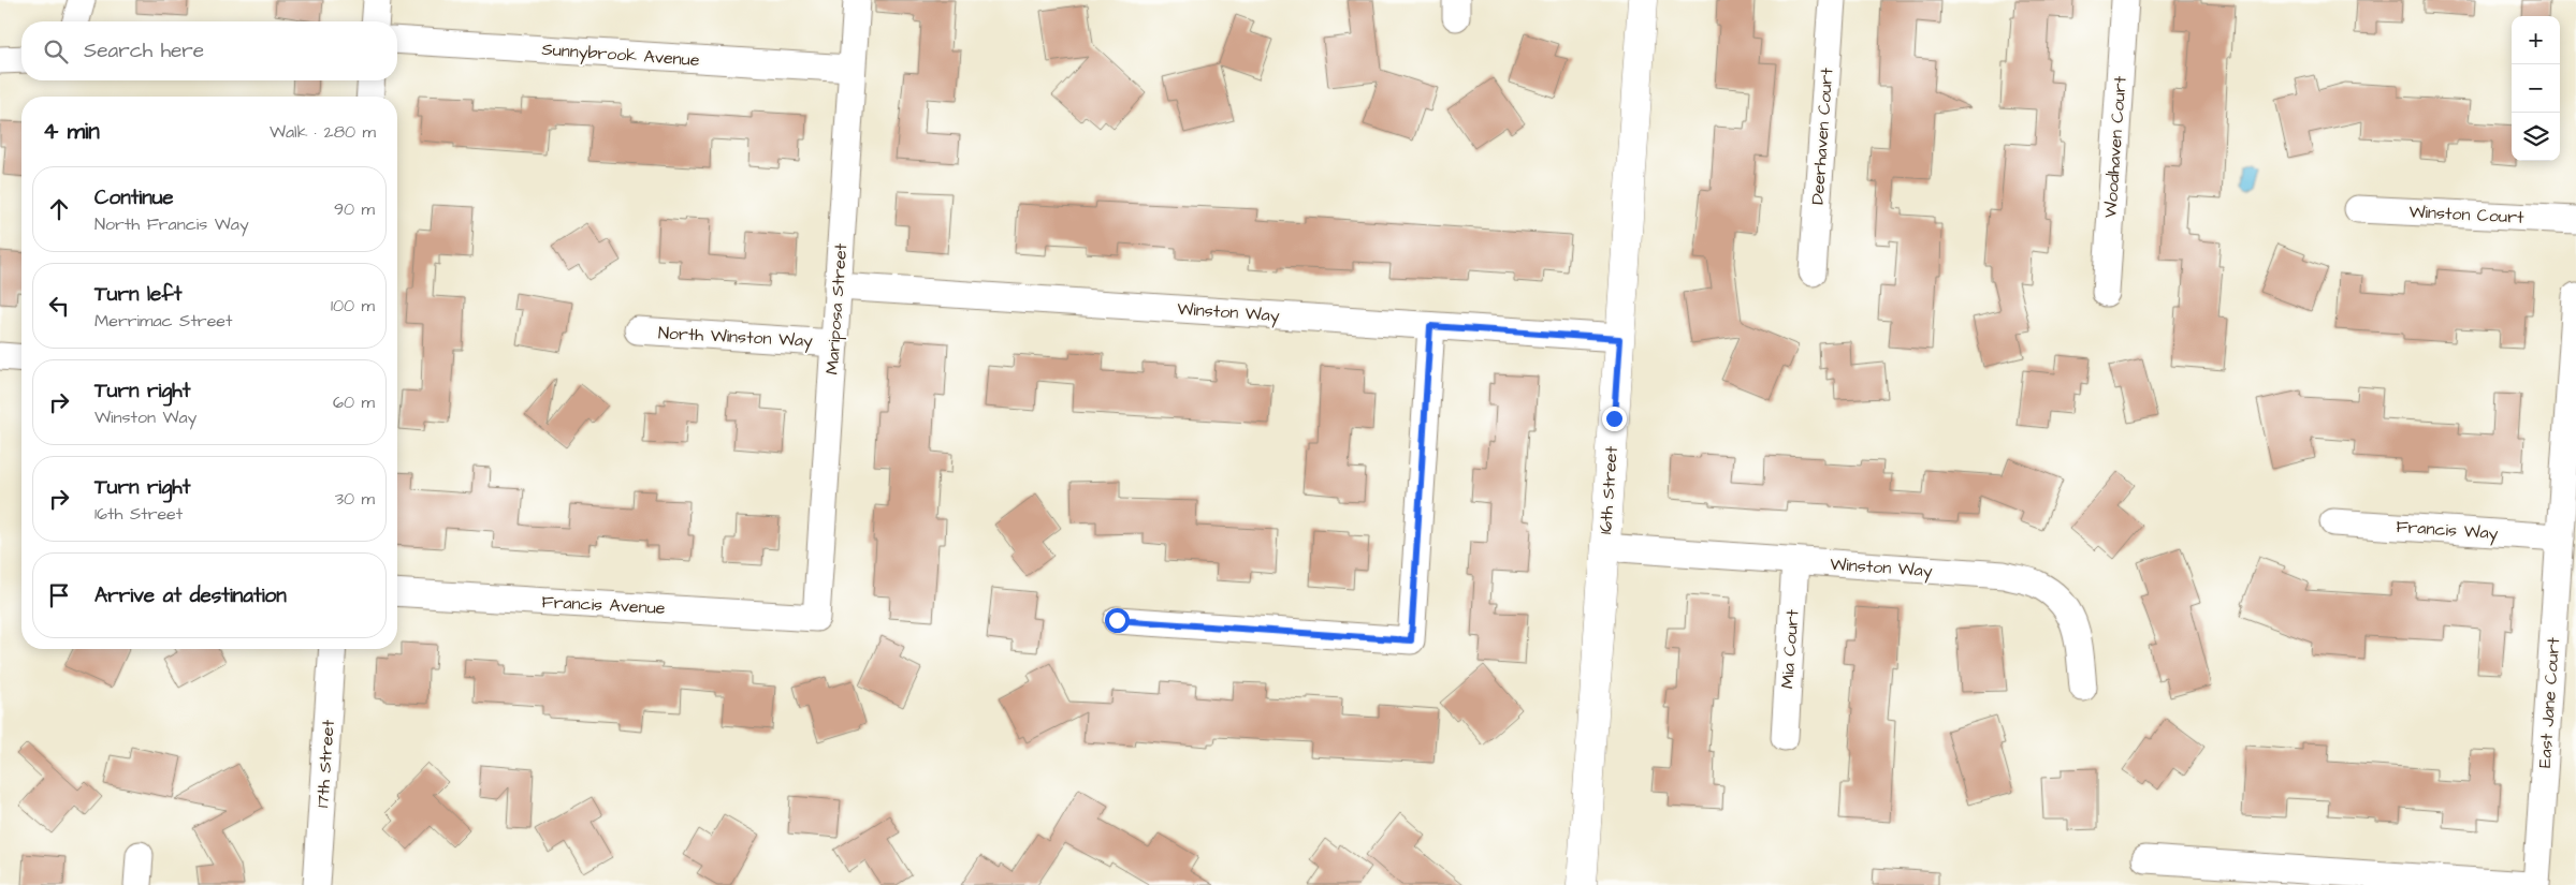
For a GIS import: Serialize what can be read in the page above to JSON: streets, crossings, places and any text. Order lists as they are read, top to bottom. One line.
{"streets":{"main road":["16th Street"],"street":["Sunnybrook Avenue","Deerhaven Court","Woodhaven Court","Winston Court","Mariposa Street","Winston Way","North Winston Way","Francis Way","Francis Avenue","Mia Court","East Jane Court","17th Street"]},"crossings":[["Sunnybrook Avenue","Mariposa Street"],["Mariposa Street","Winston Way"],["Mariposa Street","North Winston Way"],["Mariposa Street","Francis Avenue"],["Winston Way","16th Street"],["Winston Way","Mia Court"],["Francis Way","East Jane Court"]],"page":{"map_buttons":["+","−"],"search":"Search here","heading":["4 min","Walk · 280 m"],"list":[["Continue","North Francis Way","90 m"],["Turn left","Merrimac Street","100 m"],["Turn right","Winston Way","60 m"],["Turn right","16th Street","30 m"],"Arrive at destination"]}}
